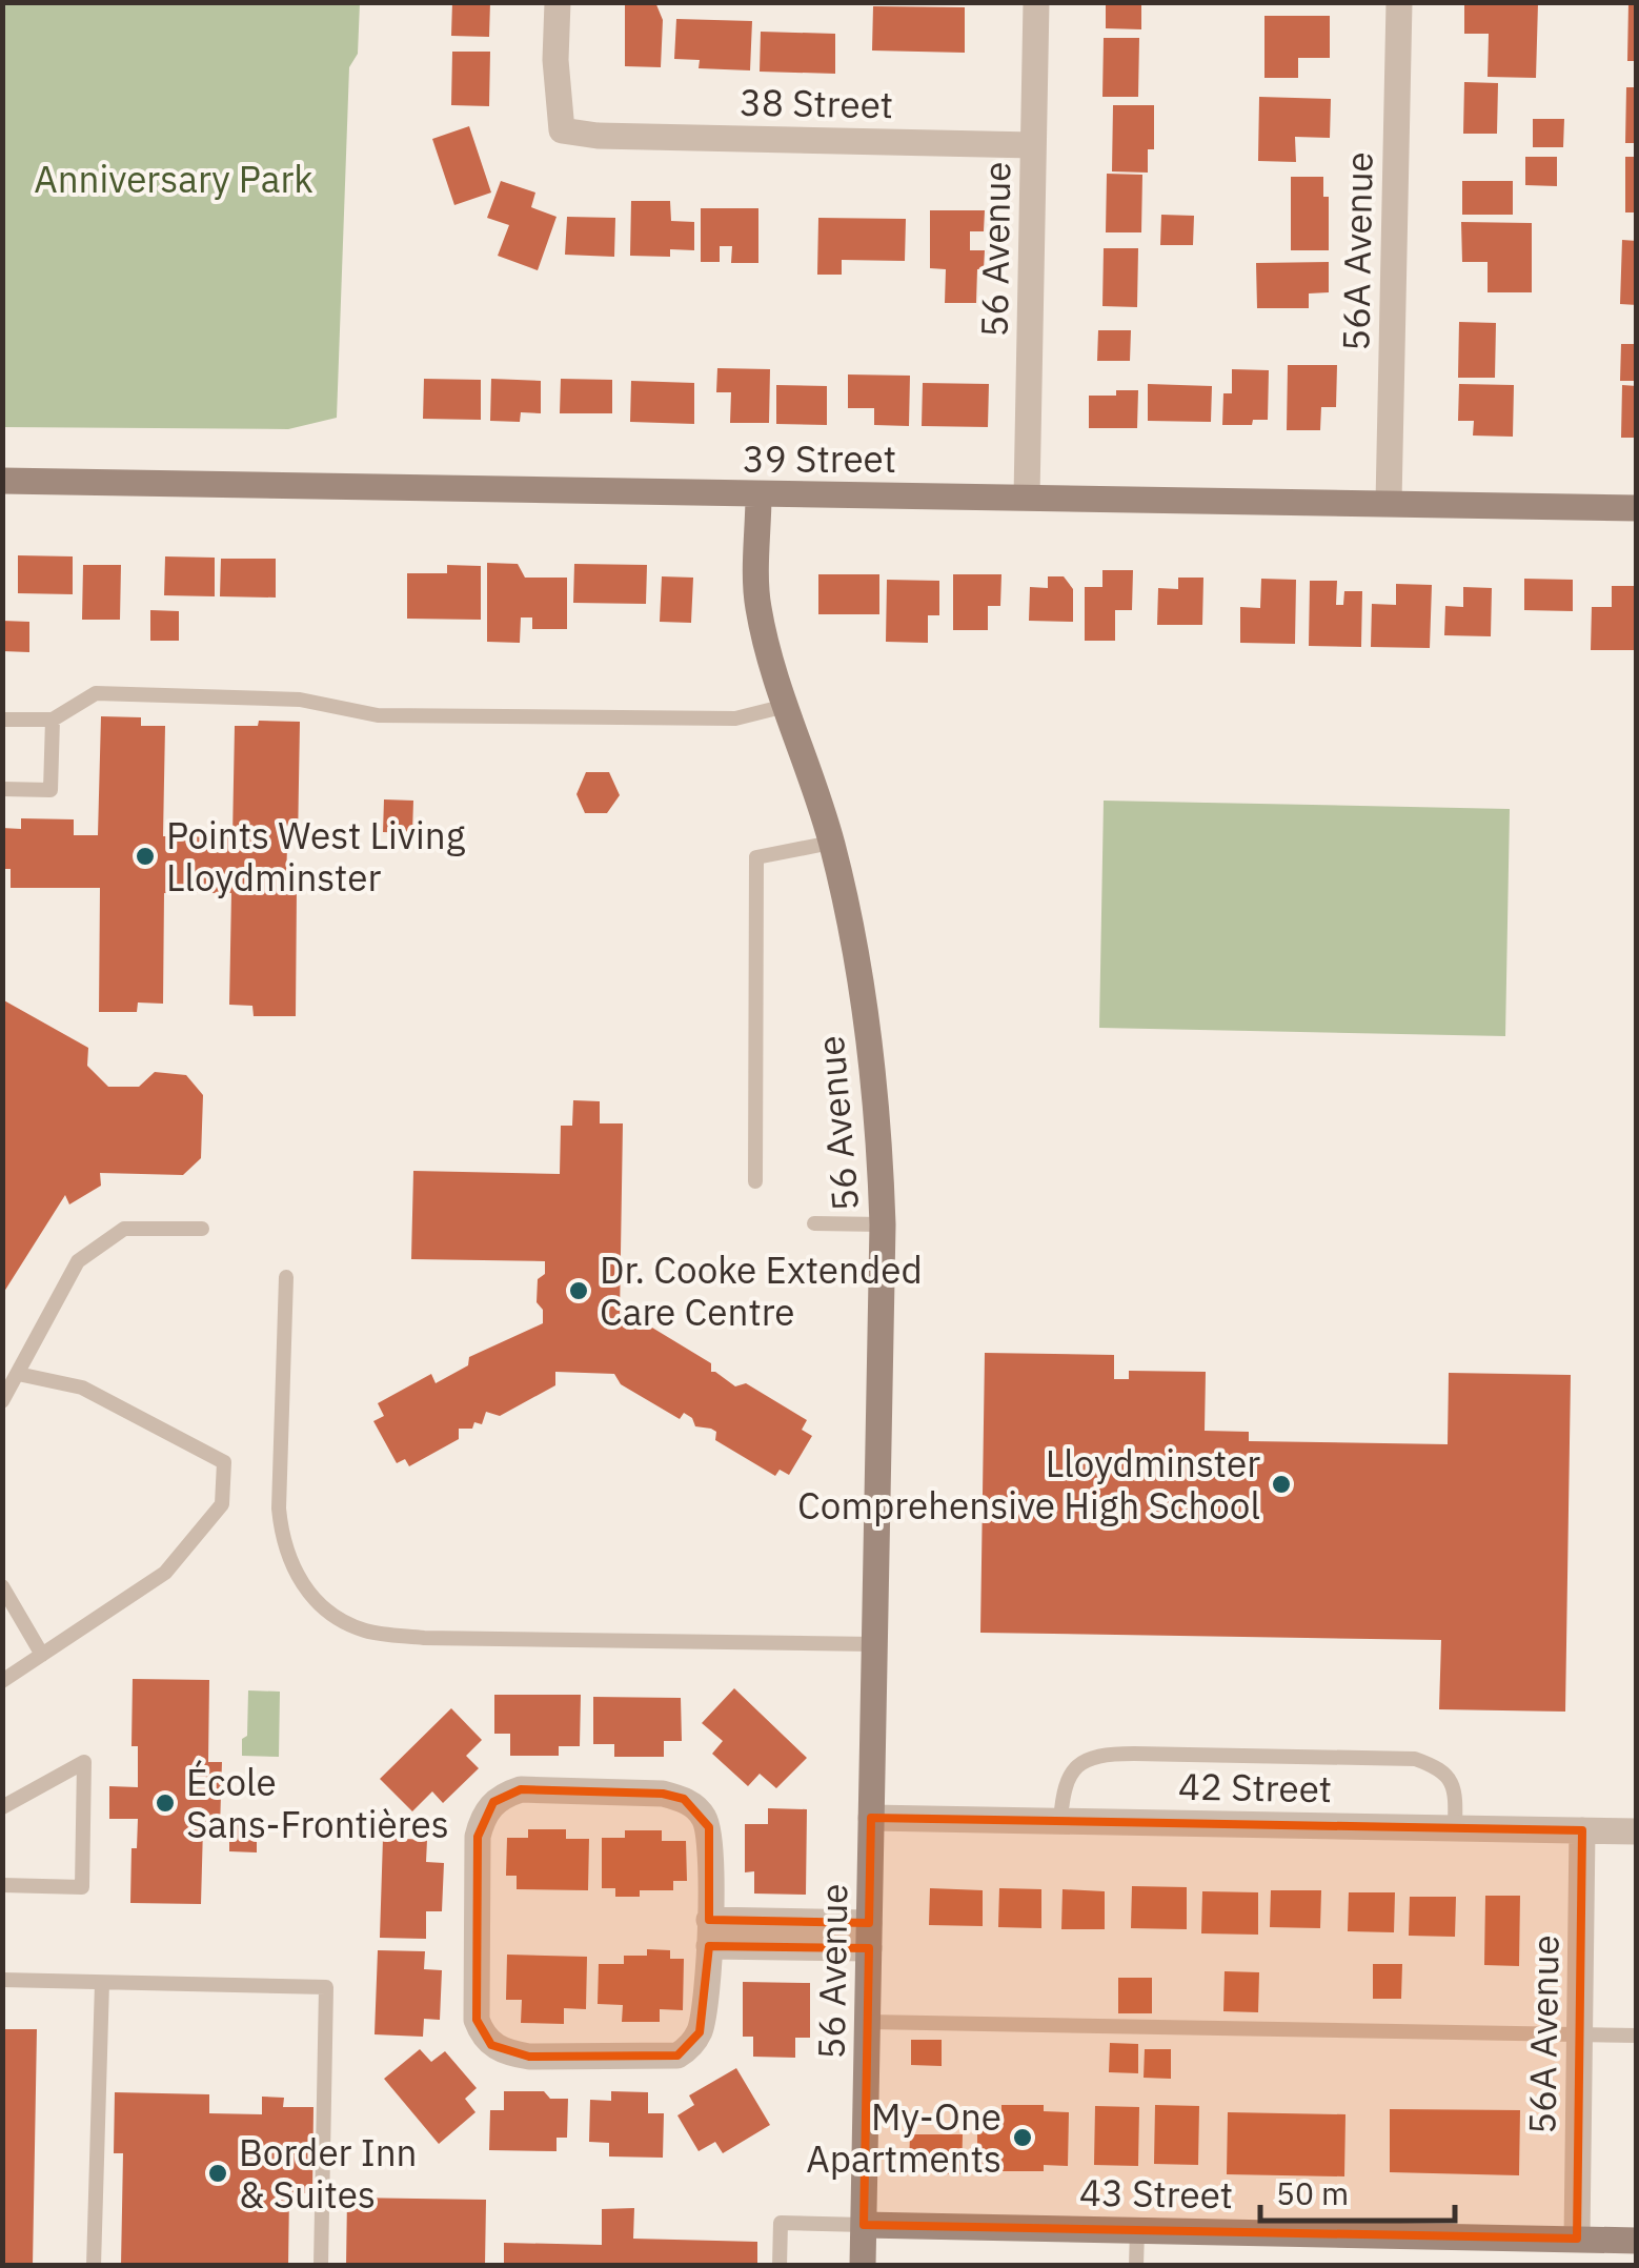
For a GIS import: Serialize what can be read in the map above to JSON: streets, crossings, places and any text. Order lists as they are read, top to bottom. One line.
{"streets":{"street":["38 Street","56 Avenue","56A Avenue","39 Street","42 Street","43 Street"]},"crossings":[["38 Street","56 Avenue"],["56 Avenue","39 Street"],["56 Avenue","42 Street"],["56 Avenue","43 Street"],["56A Avenue","39 Street"],["56A Avenue","42 Street"],["56A Avenue","43 Street"]],"parks":["Anniversary Park"],"places":["Points West Living Lloydminster","Dr. Cooke Extended Care Centre","Lloydminster Comprehensive High School","École Sans-Frontières","My-One Apartments","Border Inn & Suites"],"scale_bar":"50 m"}
